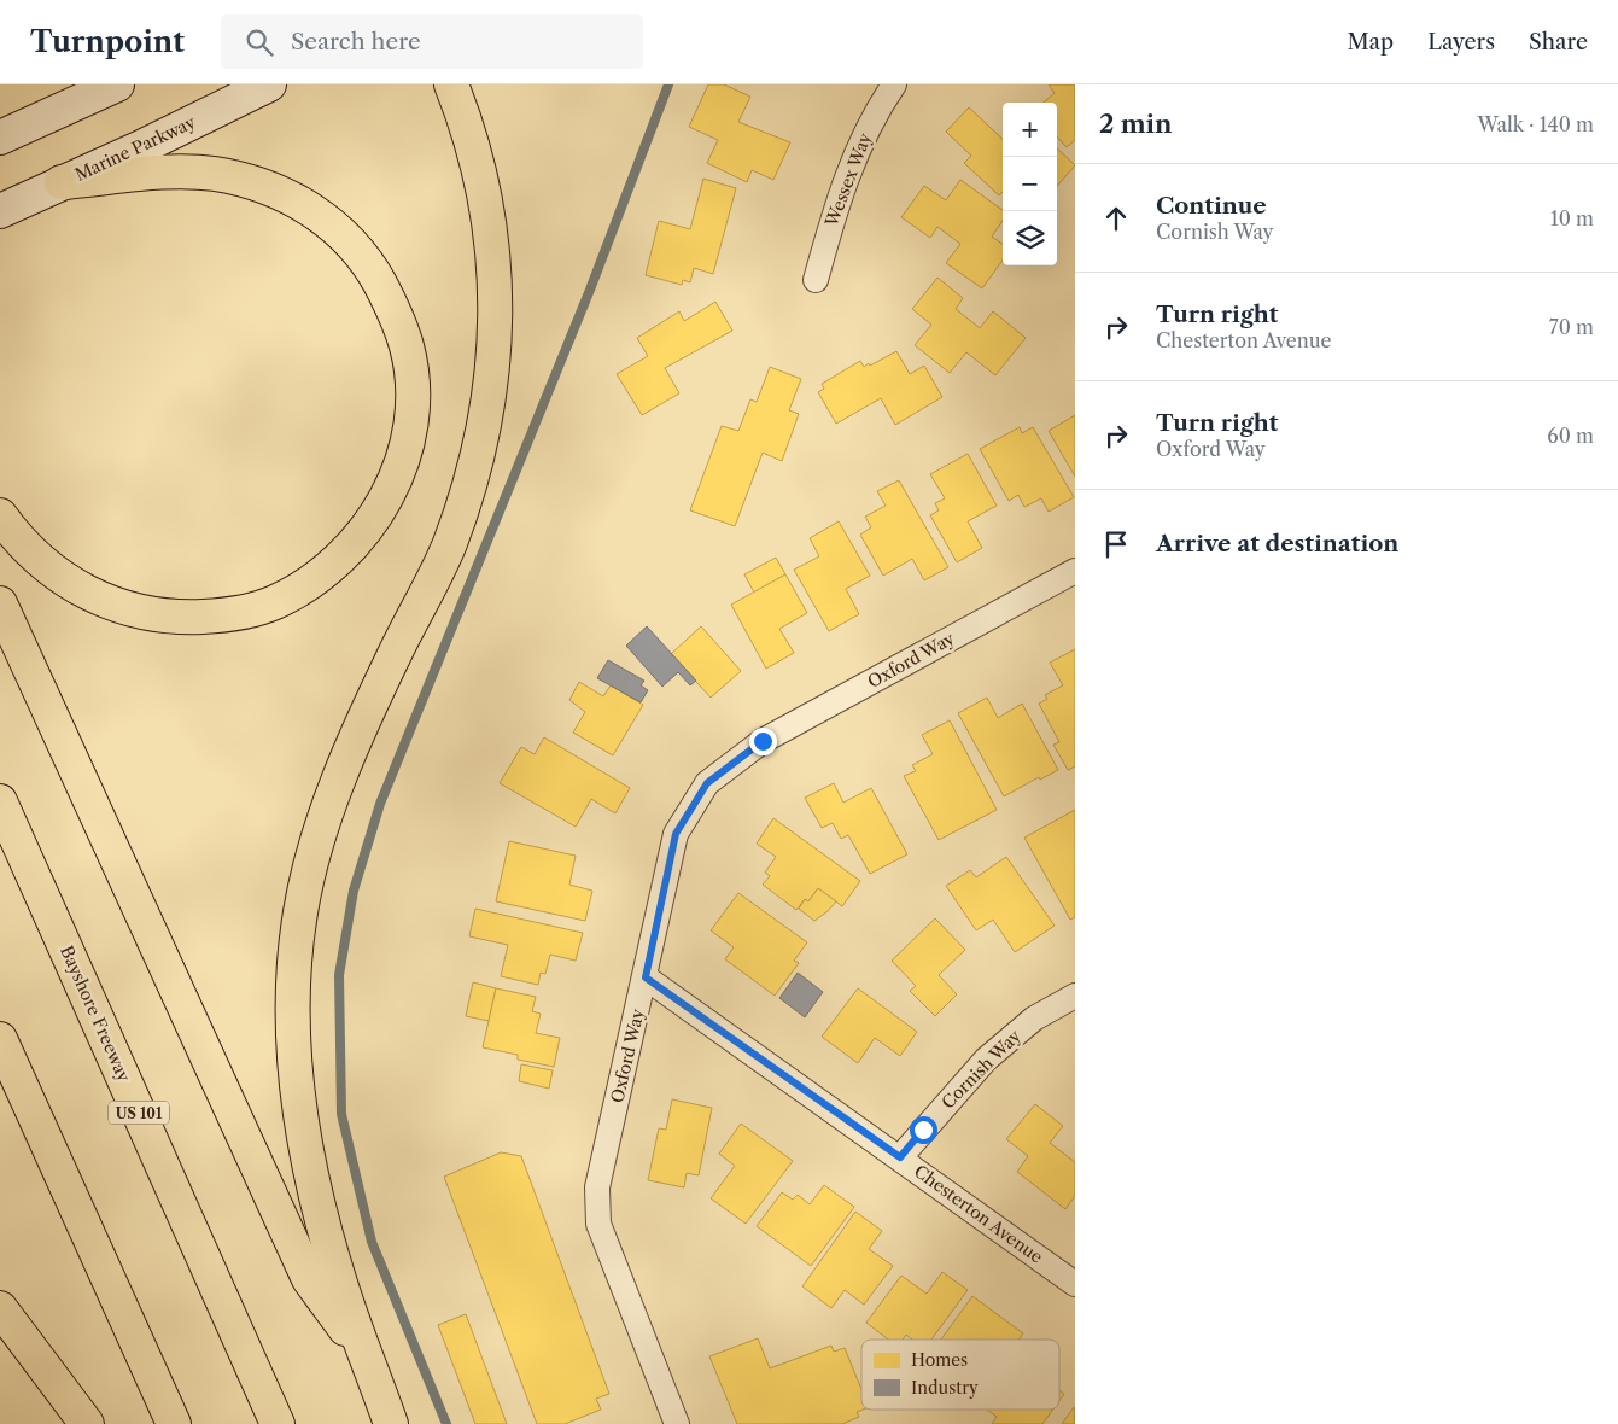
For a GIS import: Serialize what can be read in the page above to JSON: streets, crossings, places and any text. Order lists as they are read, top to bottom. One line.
{"streets":{"highway":["Bayshore Freeway","US 101"],"main road":["Marine Parkway"],"street":["Wessex Way","Oxford Way","Cornish Way","Chesterton Avenue"]},"crossings":[["Oxford Way","Chesterton Avenue"],["Cornish Way","Chesterton Avenue"]],"legend":["Homes","Industry"],"page":{"header":"Turnpoint","search":"Search here","nav":["Map","Layers","Share"],"heading":["2 min","Walk · 140 m"],"map_buttons":["+","−"],"list":[["Continue","Cornish Way","10 m"],["Turn right","Chesterton Avenue","70 m"],["Turn right","Oxford Way","60 m"],"Arrive at destination"]}}
